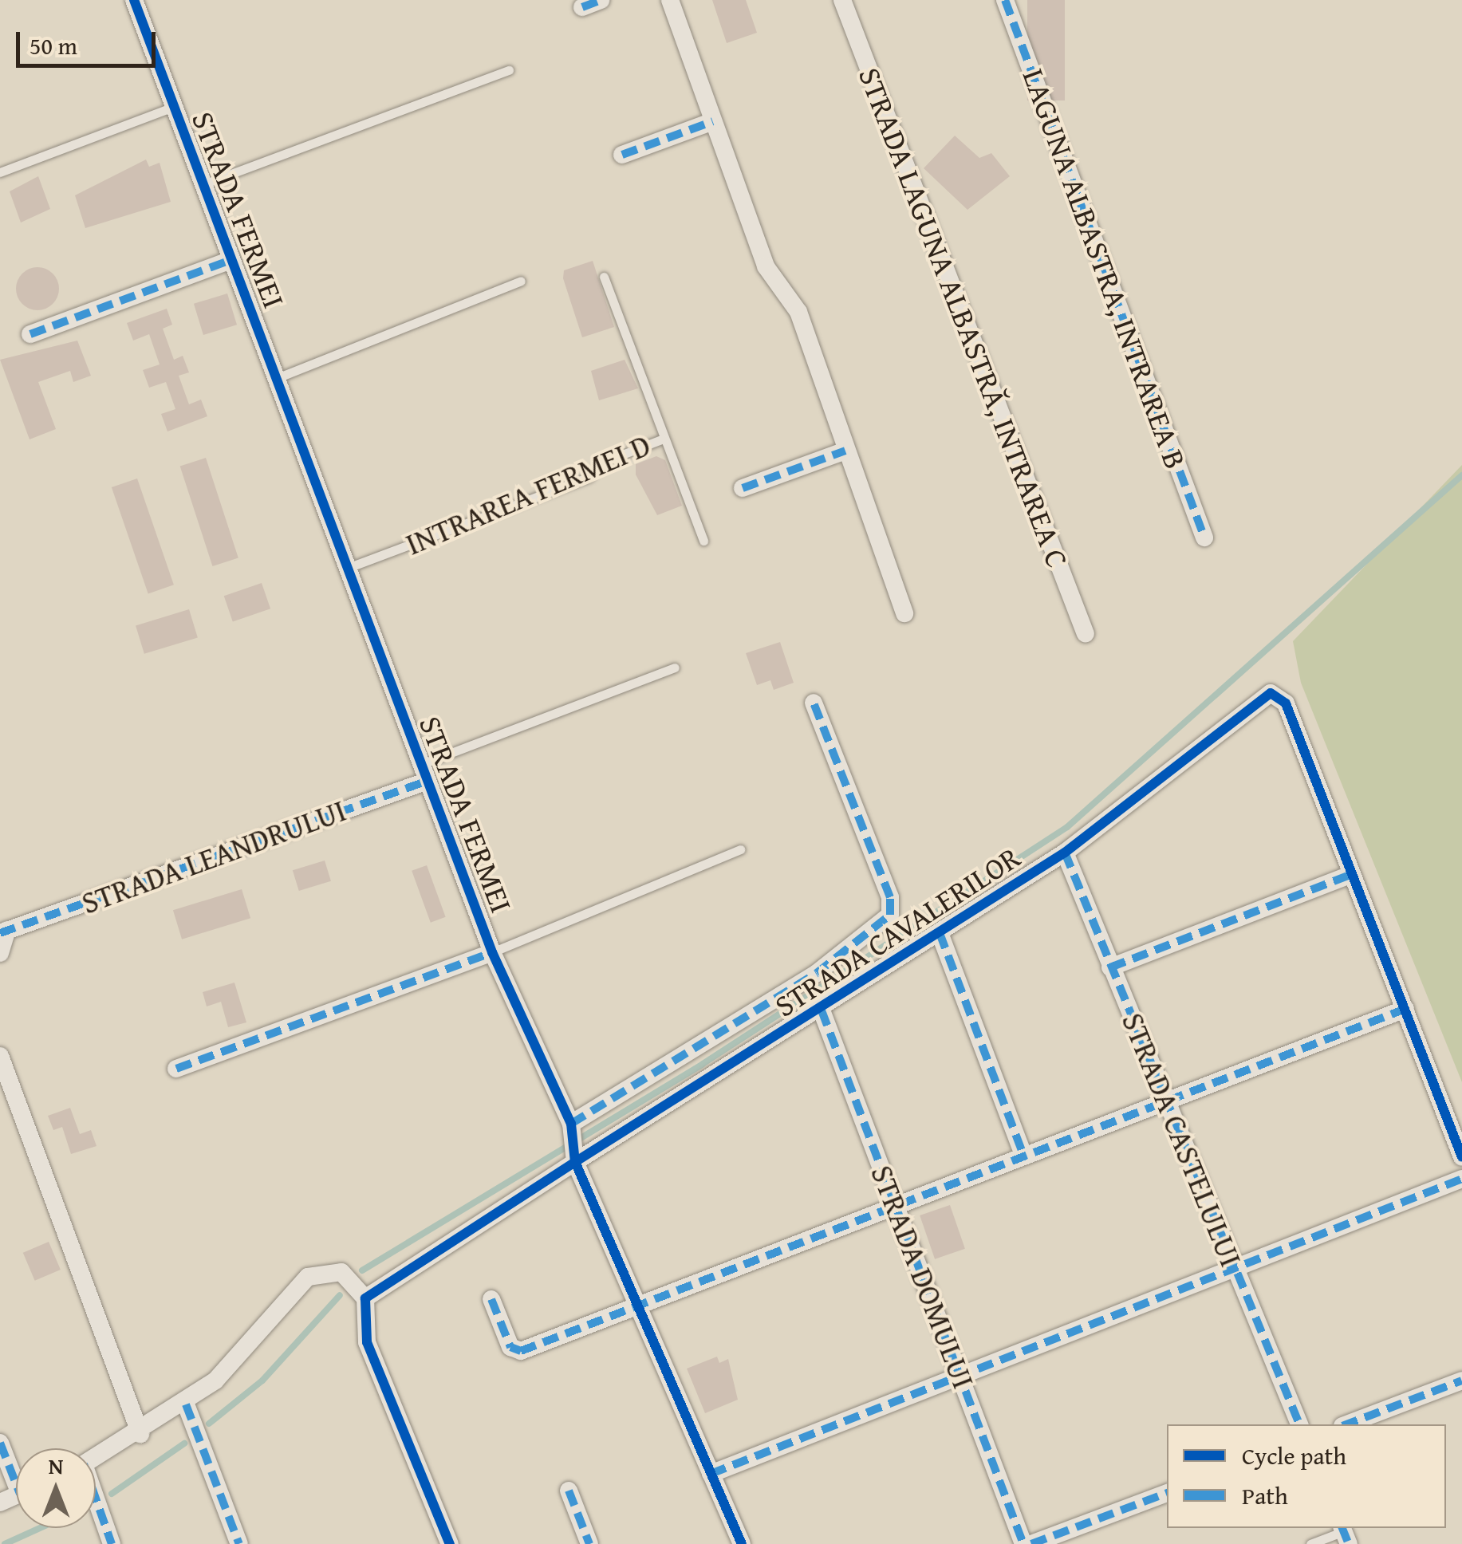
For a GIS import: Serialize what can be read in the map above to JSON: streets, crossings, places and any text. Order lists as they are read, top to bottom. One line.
{"streets":{"street":["STRADA FERMEI","LAGUNA ALBASTRA, INTRAREA B","STRADA LAGUNA ALBASTRĂ, INTRAREA C","STRADA LEANDRULUI","STRADA CAVALERILOR","STRADA CASTELULUI","STRADA DOMULUI"],"lane":["INTRAREA FERMEI D"]},"crossings":[["STRADA FERMEI","INTRAREA FERMEI D"],["STRADA FERMEI","STRADA LEANDRULUI"],["STRADA FERMEI","STRADA CAVALERILOR"],["STRADA CAVALERILOR","STRADA CASTELULUI"],["STRADA CAVALERILOR","STRADA DOMULUI"]],"legend":["Cycle path","Path"],"scale_bar":"50 m","north":"top"}
